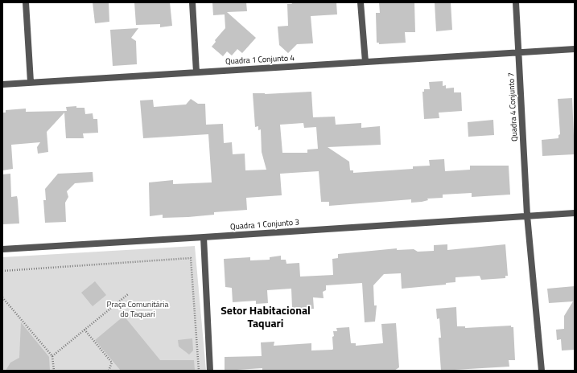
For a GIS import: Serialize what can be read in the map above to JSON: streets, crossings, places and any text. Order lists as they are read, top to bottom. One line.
{"streets":{"street":["Quadra 1 Conjunto 4","Quadra 4 Conjunto 7","Quadra 1 Conjunto 3"]},"crossings":[["Quadra 1 Conjunto 4","Quadra 4 Conjunto 7"],["Quadra 4 Conjunto 7","Quadra 1 Conjunto 3"]],"districts":["Setor Habitacional Taquari"],"parks":["Praça Comunitária do Taquari"]}
